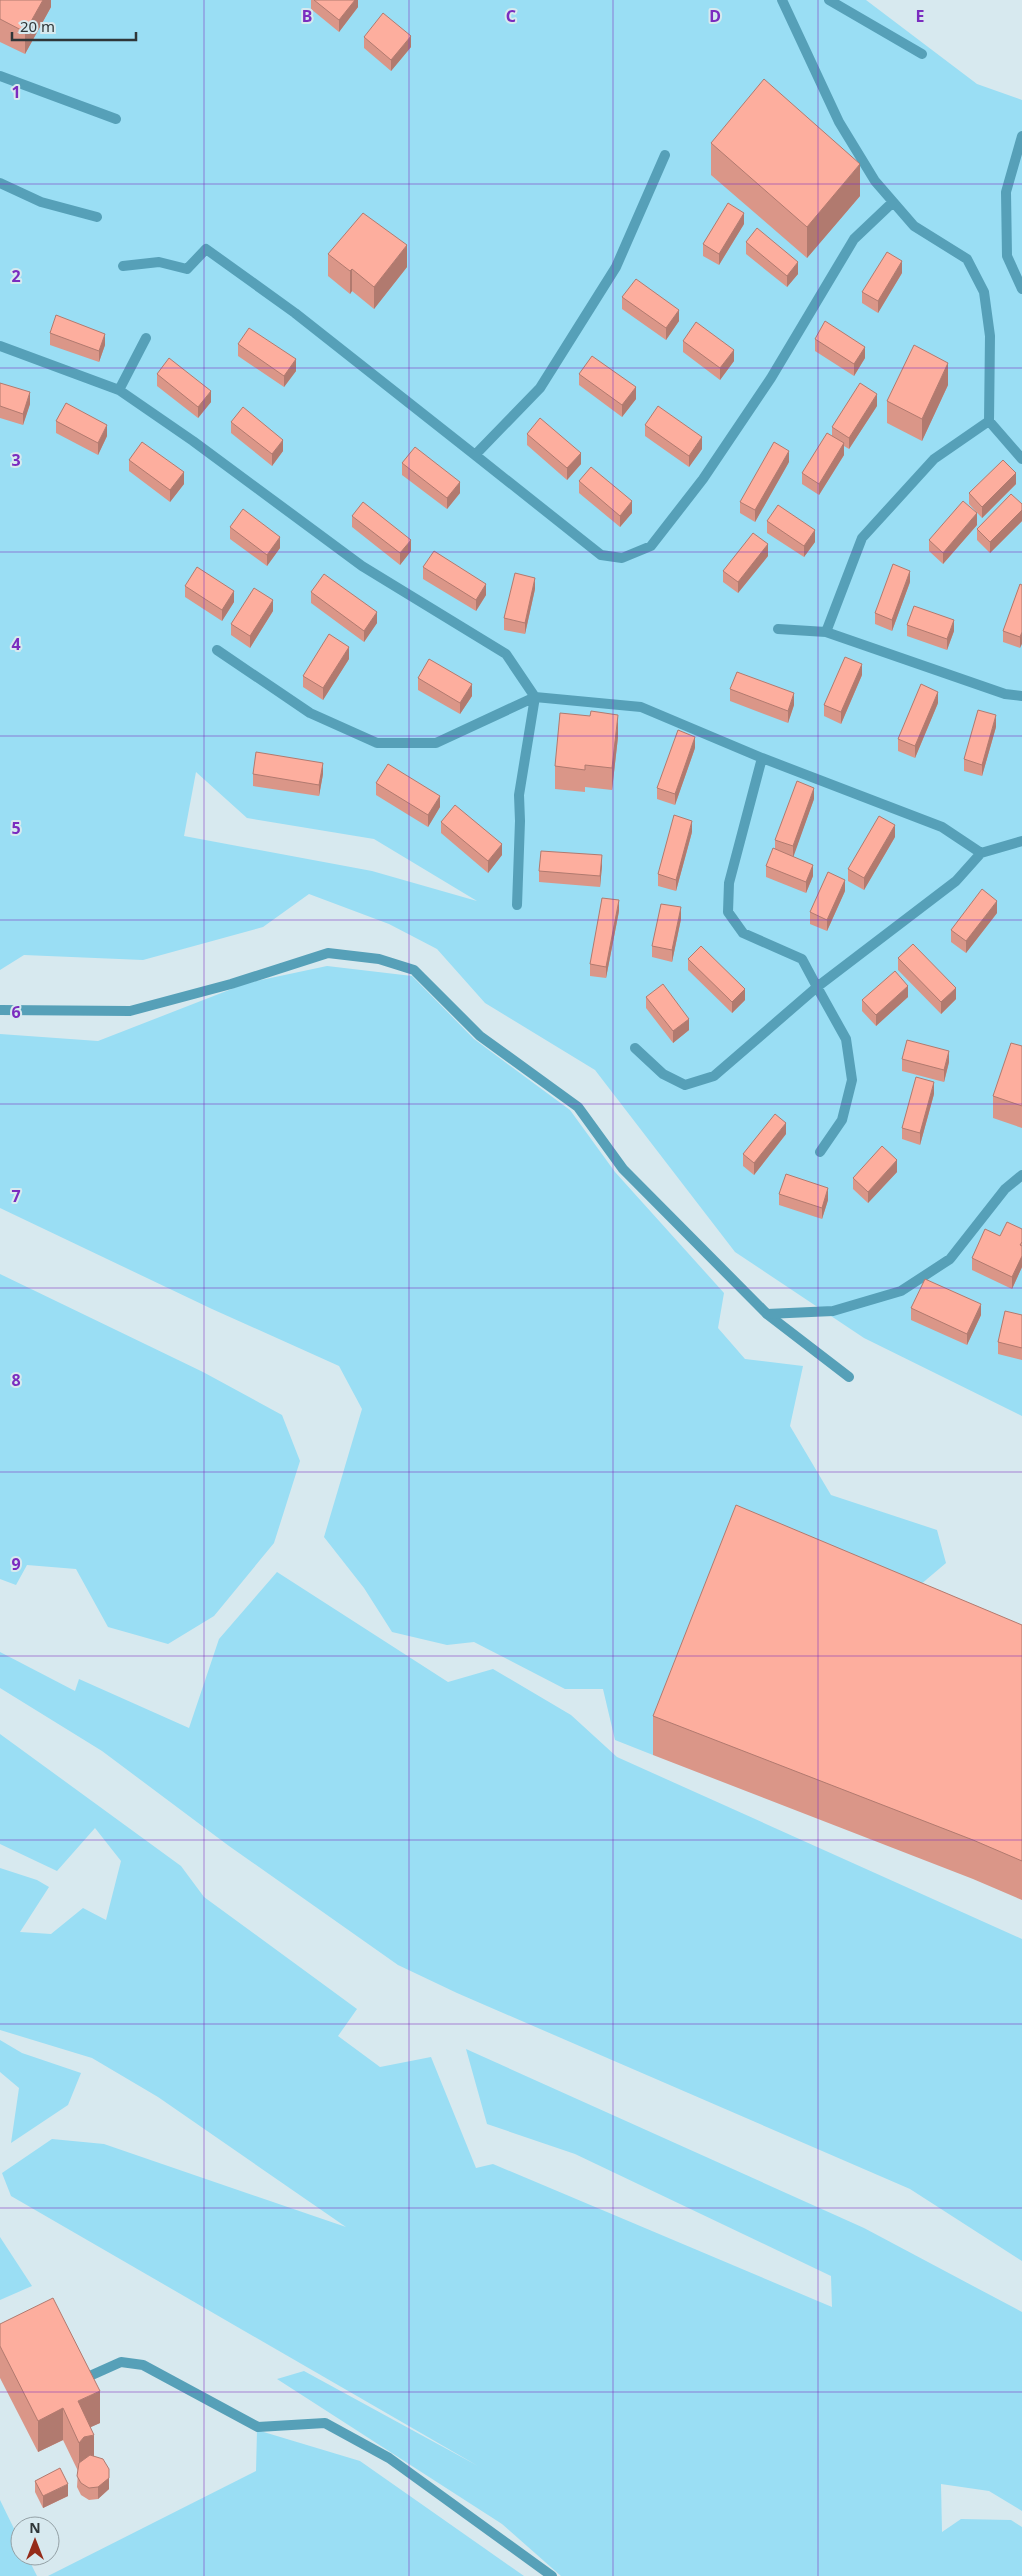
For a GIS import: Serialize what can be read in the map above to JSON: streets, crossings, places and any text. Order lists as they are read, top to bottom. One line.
{"scale_bar":"20 m","north":"top","grid":{"columns":["B","C","D","E"],"rows":["1","2","3","4","5","6","7","8","9"]}}
